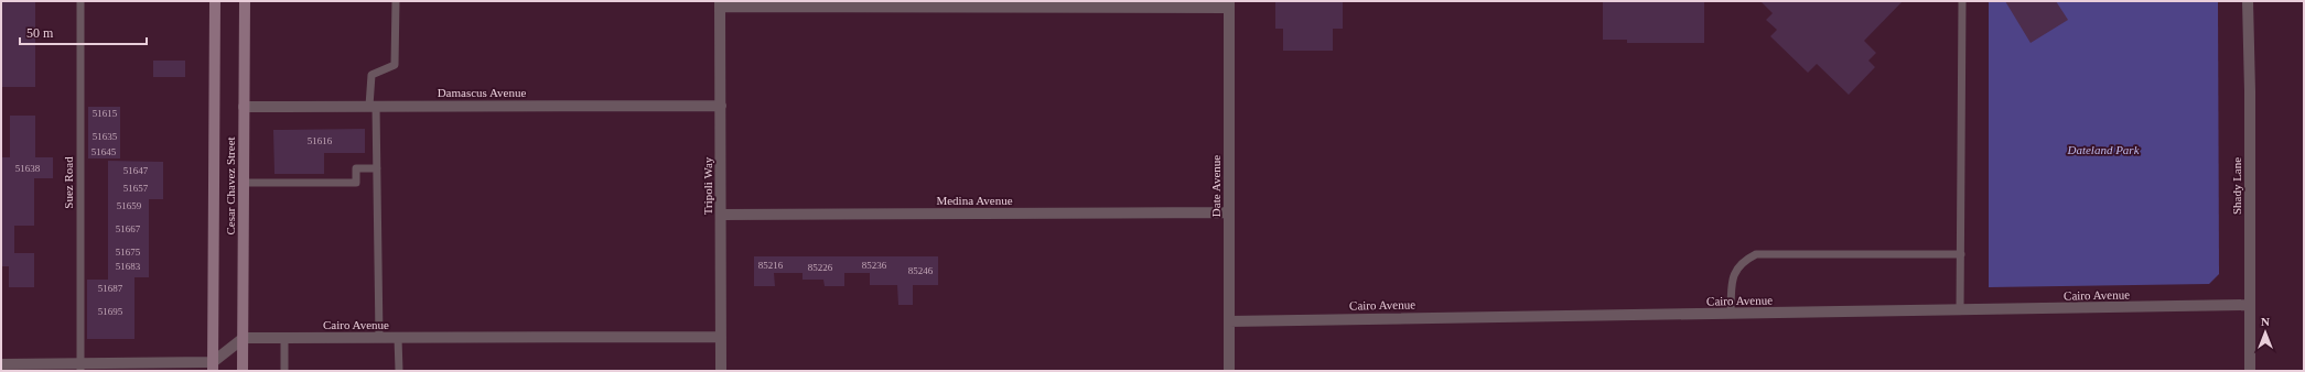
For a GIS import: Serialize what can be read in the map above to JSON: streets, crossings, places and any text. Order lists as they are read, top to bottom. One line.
{"streets":{"main road":["Cesar Chavez Street"],"street":["Damascus Avenue","Tripoli Way","Date Avenue","Shady Lane","Medina Avenue","Cairo Avenue"],"lane":["Suez Road"]},"crossings":[["Damascus Avenue","Cesar Chavez Street"],["Damascus Avenue","Tripoli Way"],["Cesar Chavez Street","Cairo Avenue"],["Tripoli Way","Medina Avenue"],["Tripoli Way","Cairo Avenue"],["Date Avenue","Medina Avenue"],["Date Avenue","Cairo Avenue"],["Shady Lane","Cairo Avenue"]],"parks":["Dateland Park"],"house_numbers":["51615","51635","51616","51645","51638","51647","51657","51659","51667","51675","85216","85236","51683","85226","85246","51687","51695"],"scale_bar":"50 m","north":"top"}
